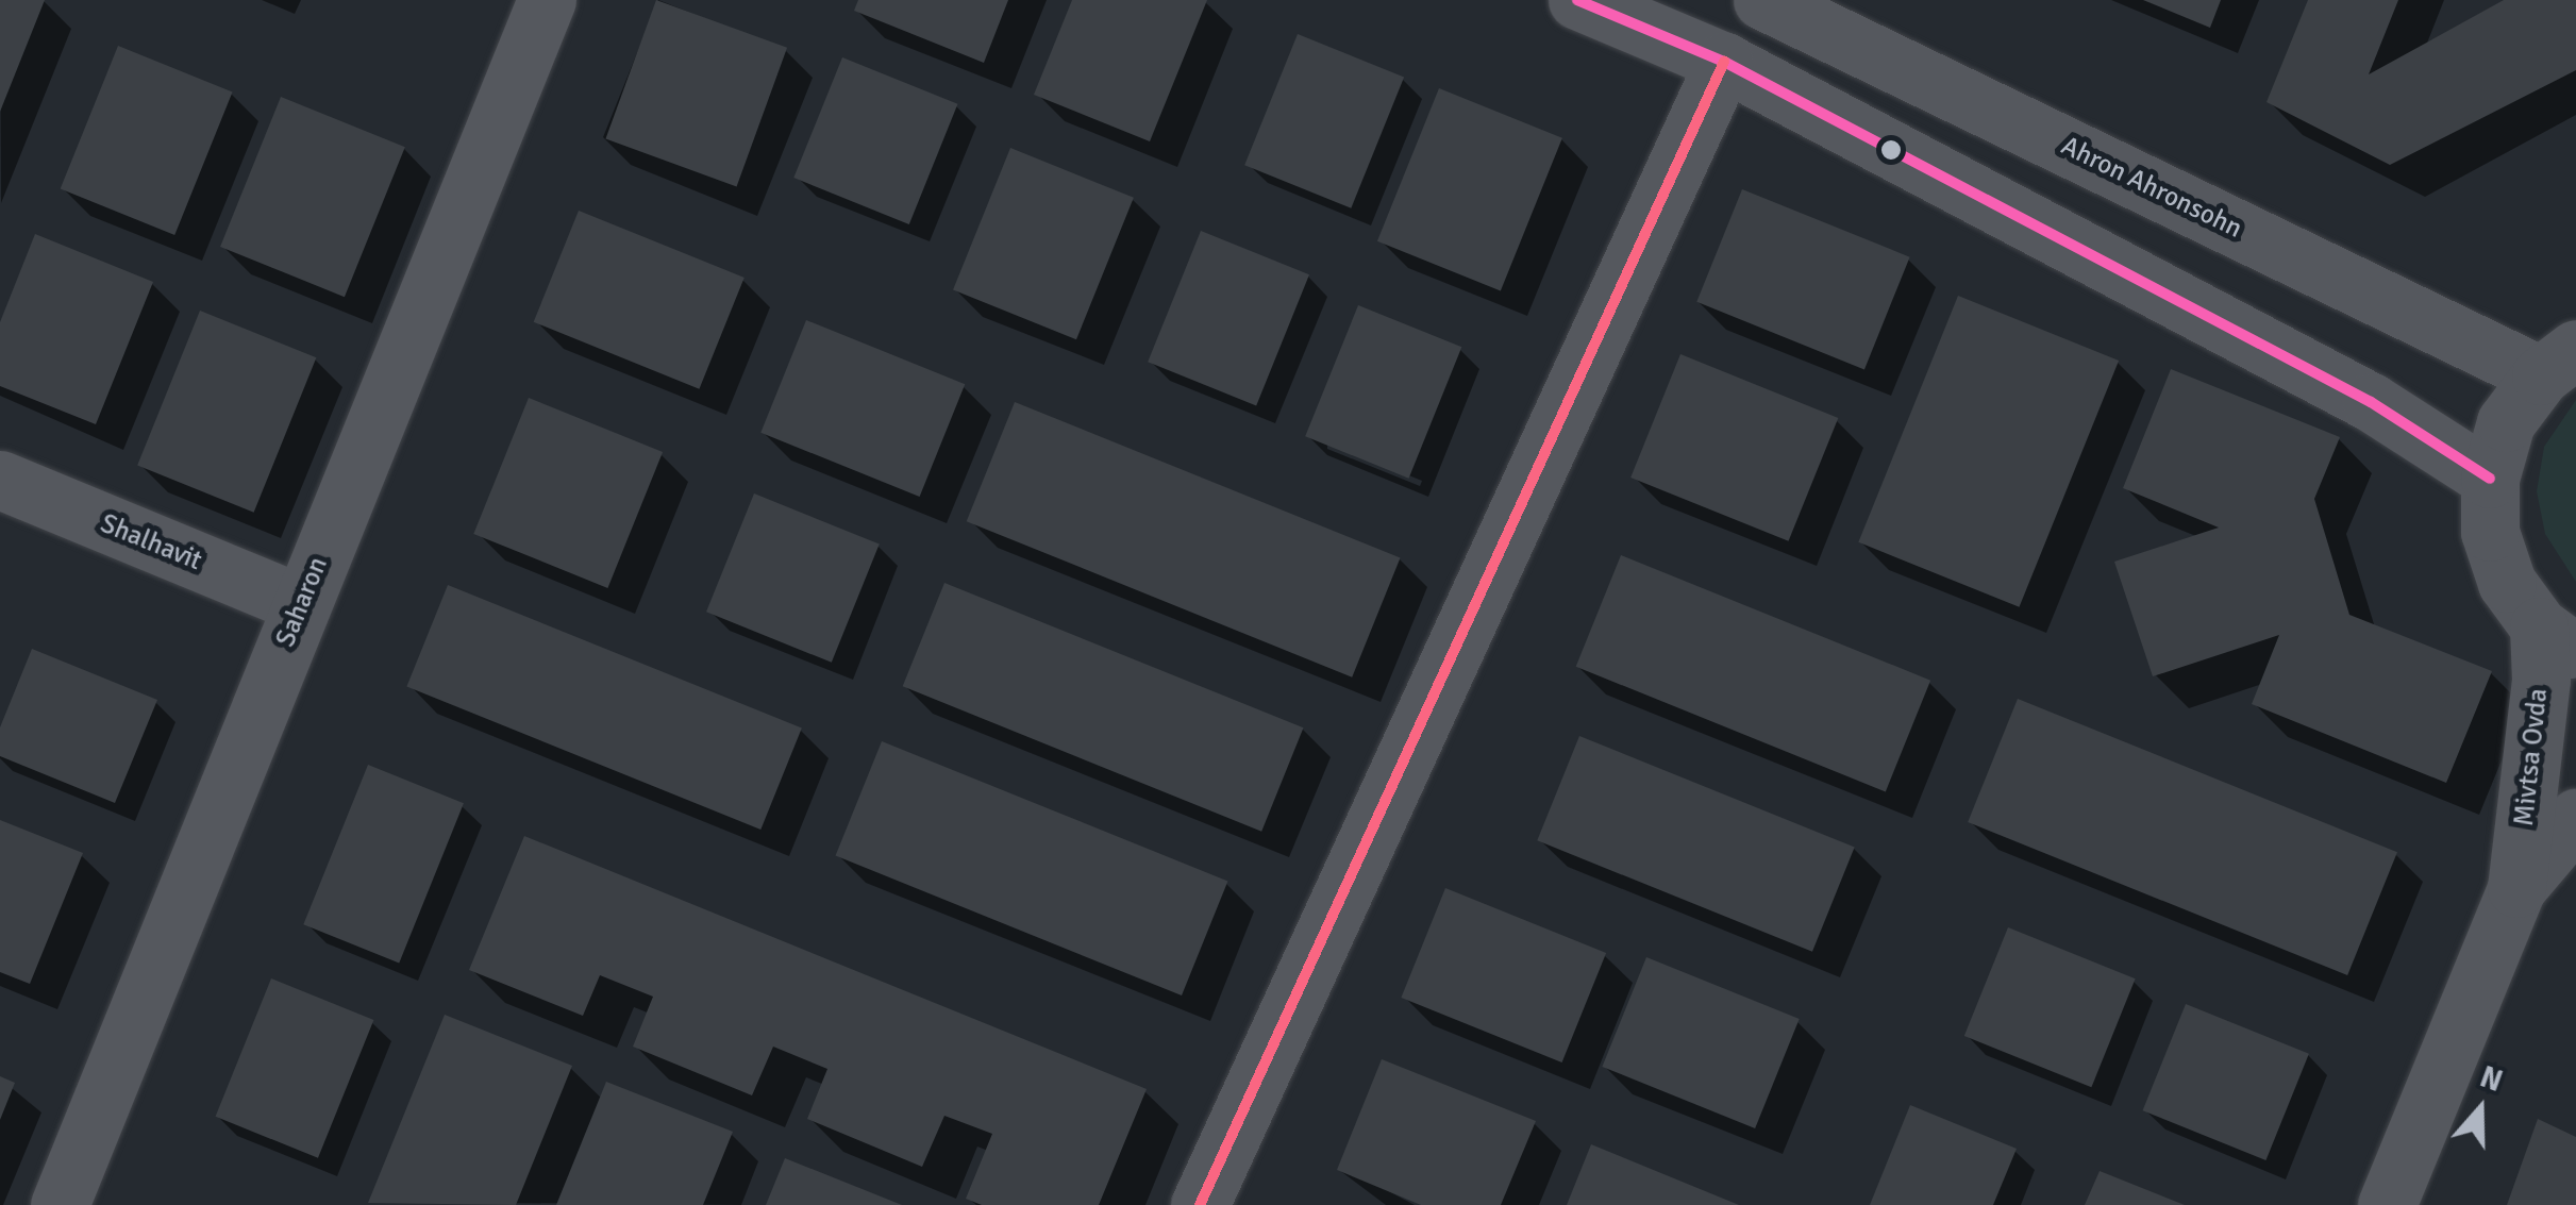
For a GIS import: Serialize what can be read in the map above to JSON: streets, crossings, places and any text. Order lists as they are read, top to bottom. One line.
{"streets":{"street":["Ahron Ahronsohn","Shalhavit","Saharon","Mivtsa Ovda"]},"crossings":[["Shalhavit","Saharon"]],"north":"top"}
